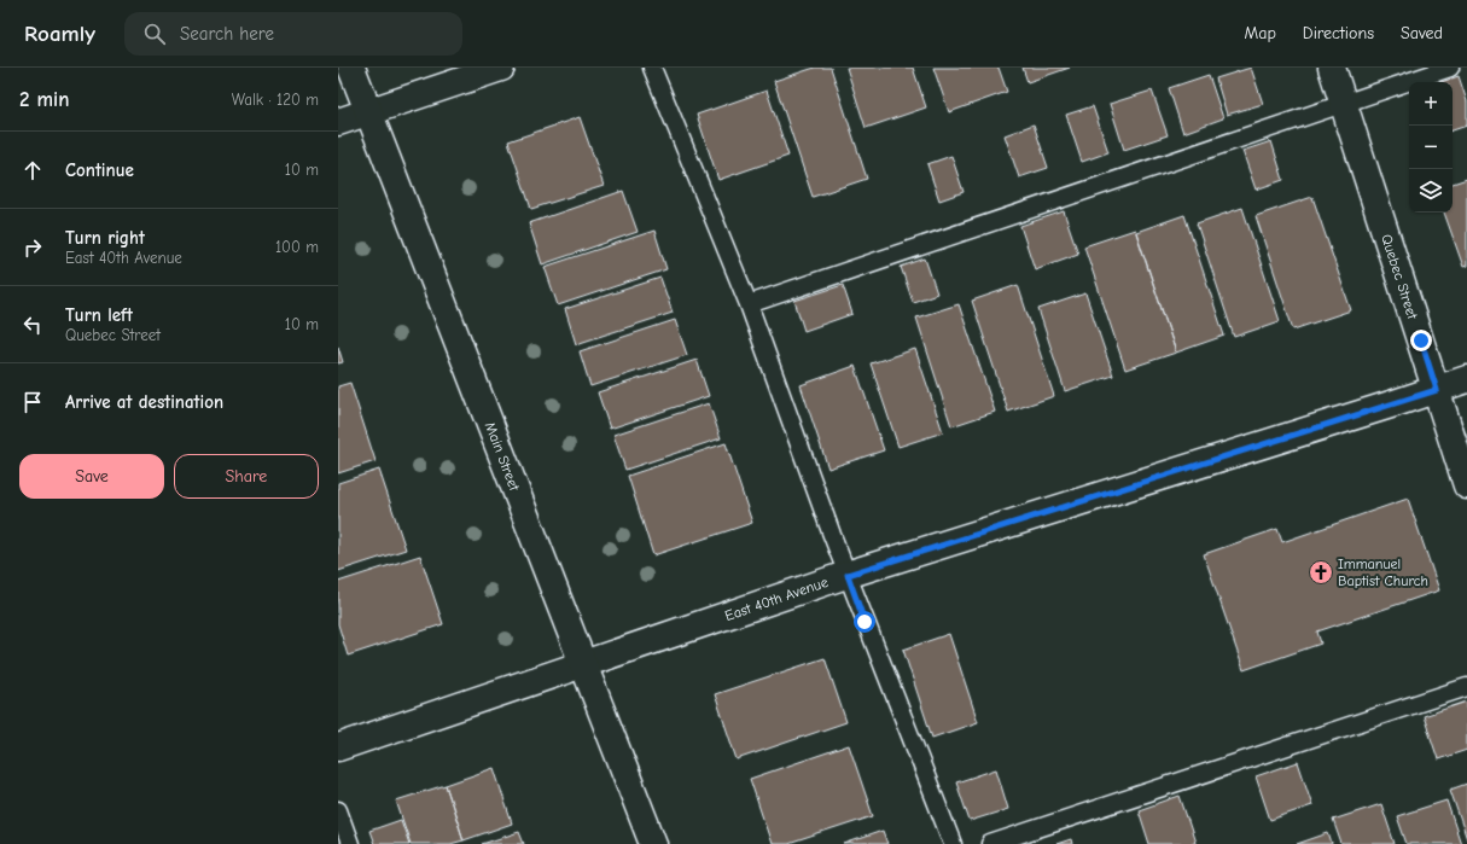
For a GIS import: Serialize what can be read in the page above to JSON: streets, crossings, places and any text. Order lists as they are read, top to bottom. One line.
{"streets":{"street":["Quebec Street","Main Street","East 40th Avenue"]},"crossings":[["Quebec Street","East 40th Avenue"],["Main Street","East 40th Avenue"]],"places":{"church":["Immanuel Baptist Church"]},"page":{"header":"Roamly","search":"Search here","nav":["Map","Directions","Saved"],"heading":["2 min","Walk · 120 m"],"map_buttons":["+","−"],"list":[["Continue","10 m"],["Turn right","East 40th Avenue","100 m"],["Turn left","Quebec Street","10 m"],"Arrive at destination"],"buttons":["Save","Share"]}}
